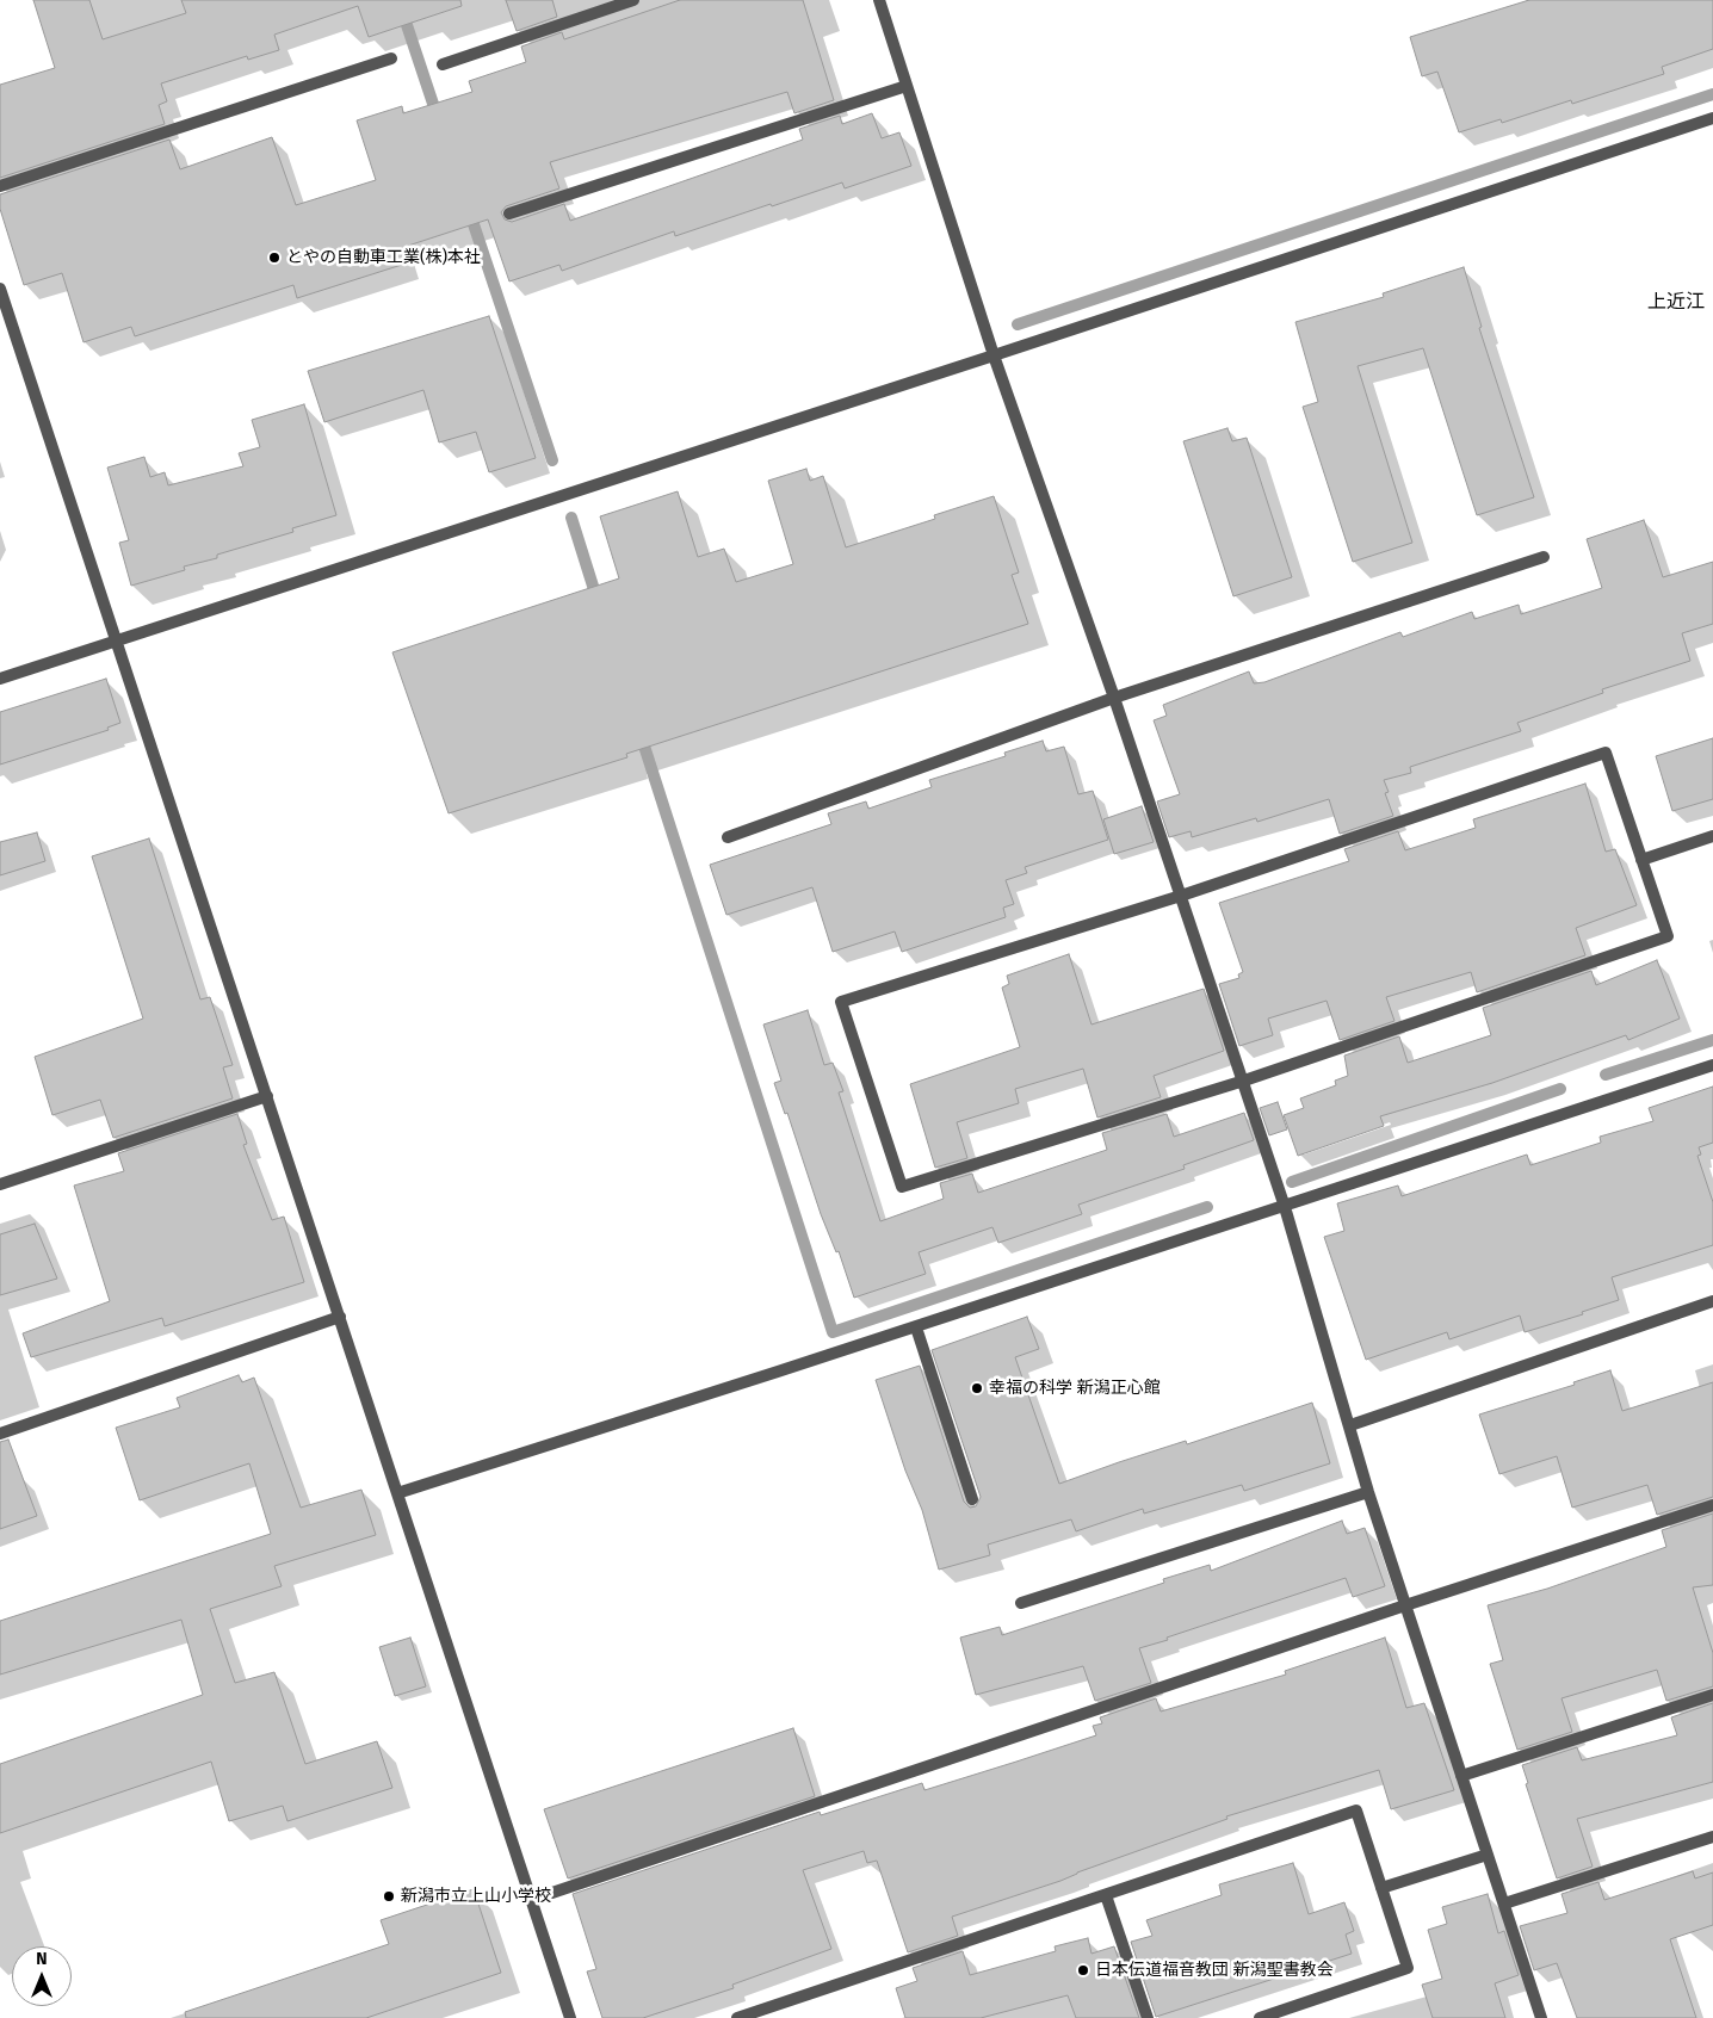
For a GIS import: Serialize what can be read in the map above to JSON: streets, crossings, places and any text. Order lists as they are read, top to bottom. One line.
{"districts":["上近江"],"places":["とやの自動車工業(株)本社","幸福の科学 新潟正心館","新潟市立上山小学校","日本伝道福音教団 新潟聖書教会"],"north":"top"}
